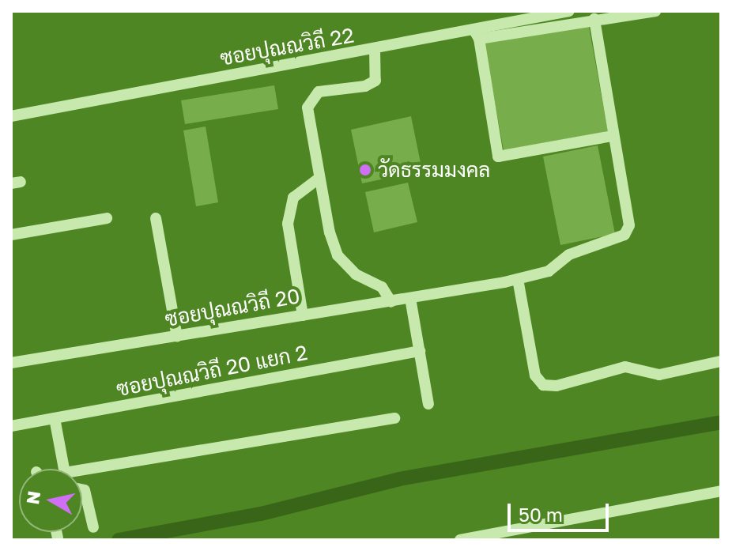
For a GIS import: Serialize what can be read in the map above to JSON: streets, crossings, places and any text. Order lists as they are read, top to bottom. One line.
{"streets":{"street":["ซอยปุณณวิถี 22","ซอยปุณณวิถี 20","ซอยปุณณวิถี 20 แยก 2"]},"places":["วัดธรรมมงคล"],"scale_bar":"50 m","north":"left"}
